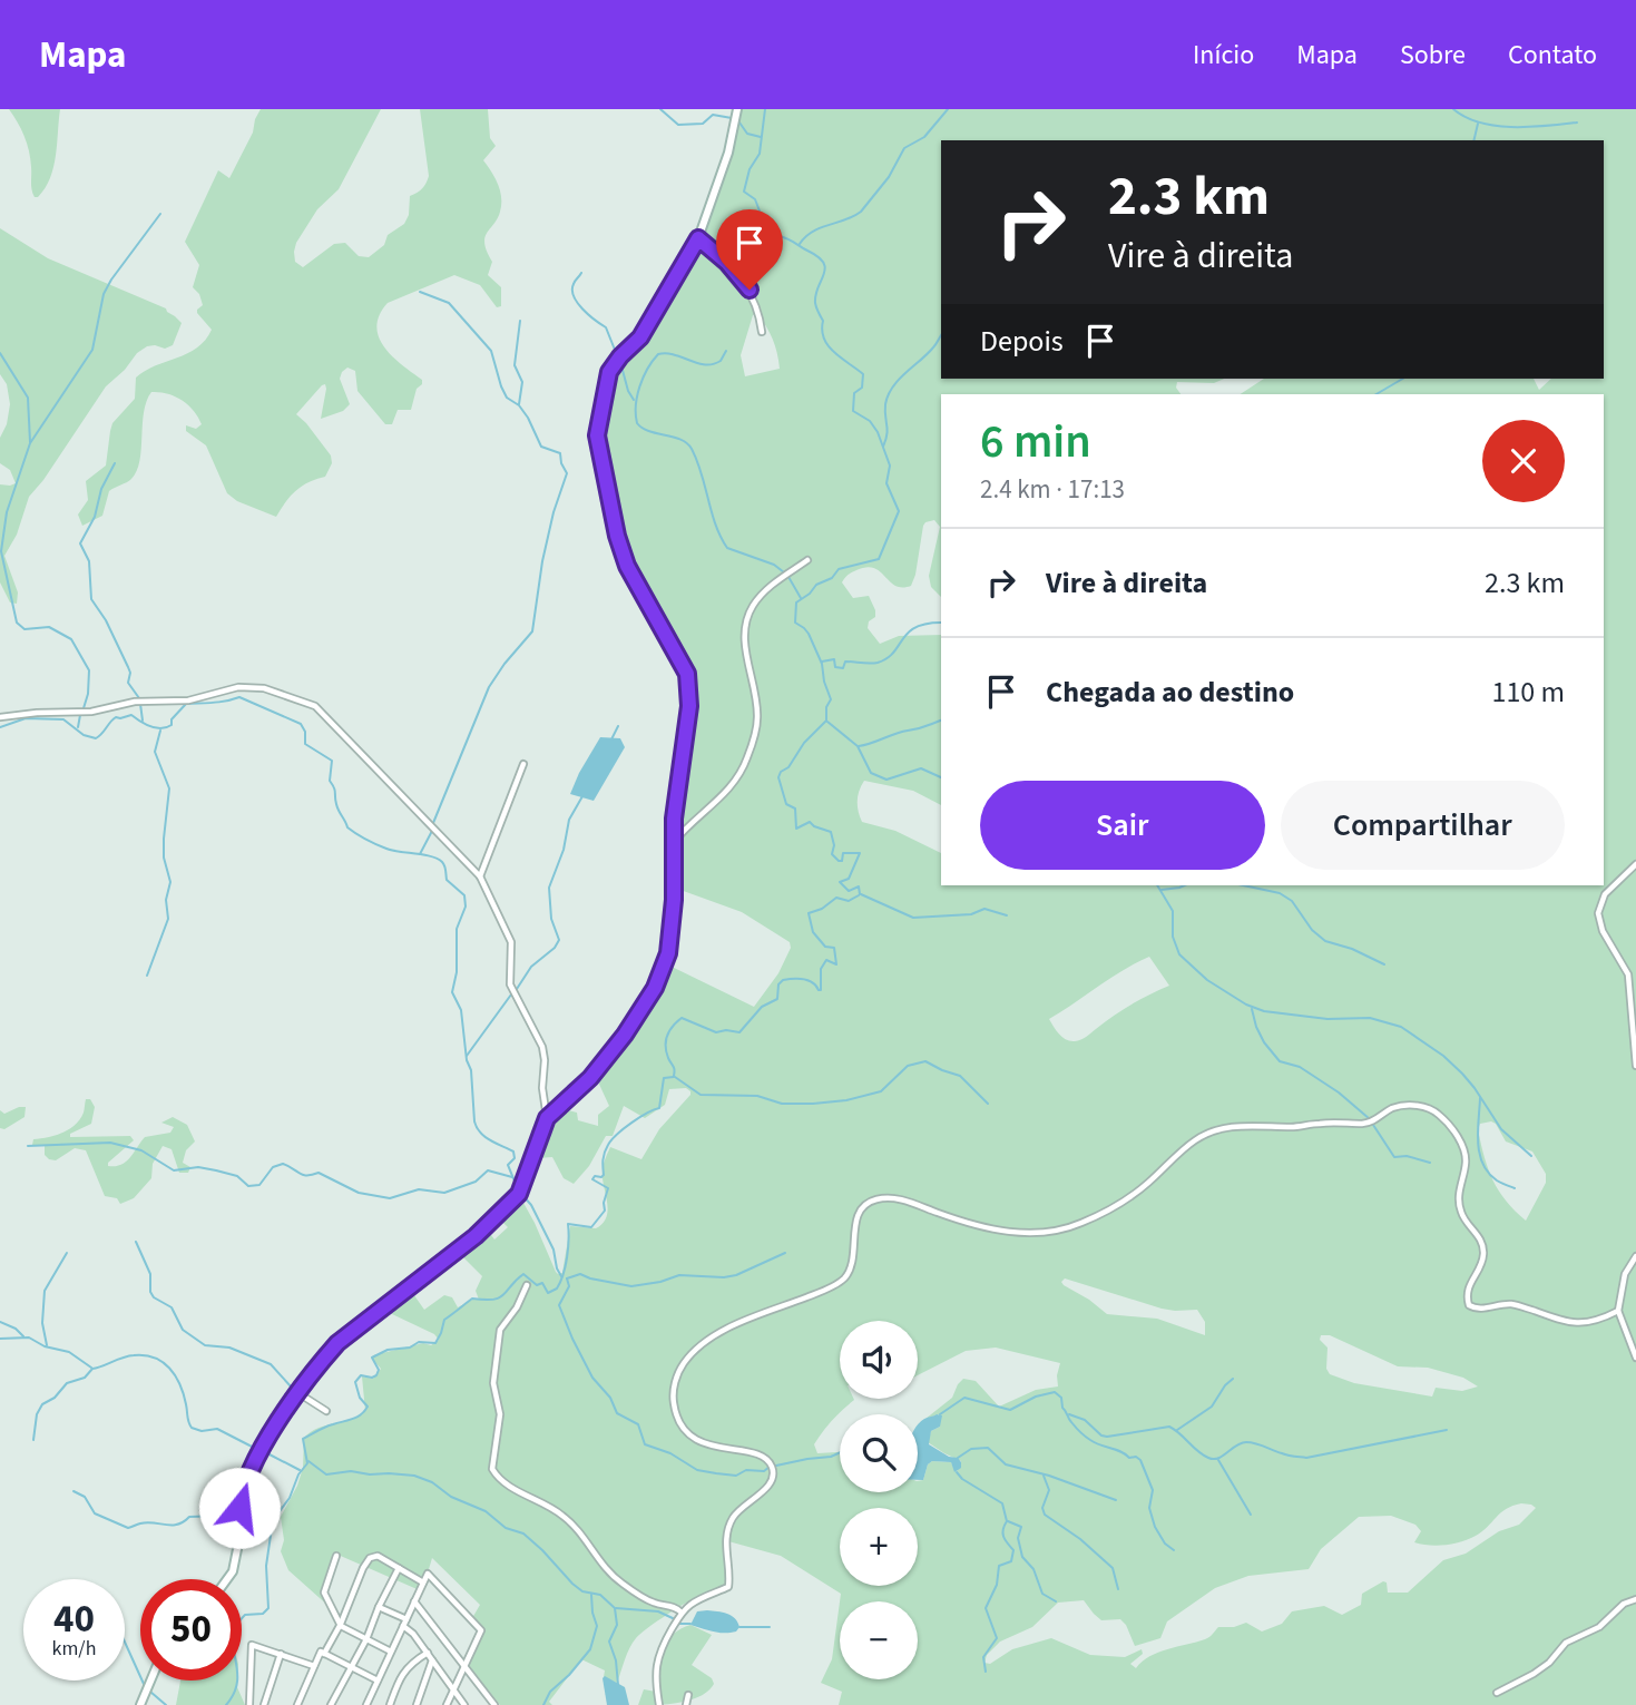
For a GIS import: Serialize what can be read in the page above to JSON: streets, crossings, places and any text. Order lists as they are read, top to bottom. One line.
{"page":{"header":"Mapa","nav":["Início","Mapa","Sobre","Contato"],"turn":["2.3 km","Vire à direita"],"then":"Depois","heading":["6 min","2.4 km · 17:13"],"list":[{"name":"Vire à direita","value":"2.3 km"},{"name":"Chegada ao destino","value":"110 m"}],"buttons":["Sair","Compartilhar"],"map_buttons":["+","−"],"speed":"40 km/h","limit":"50"}}
